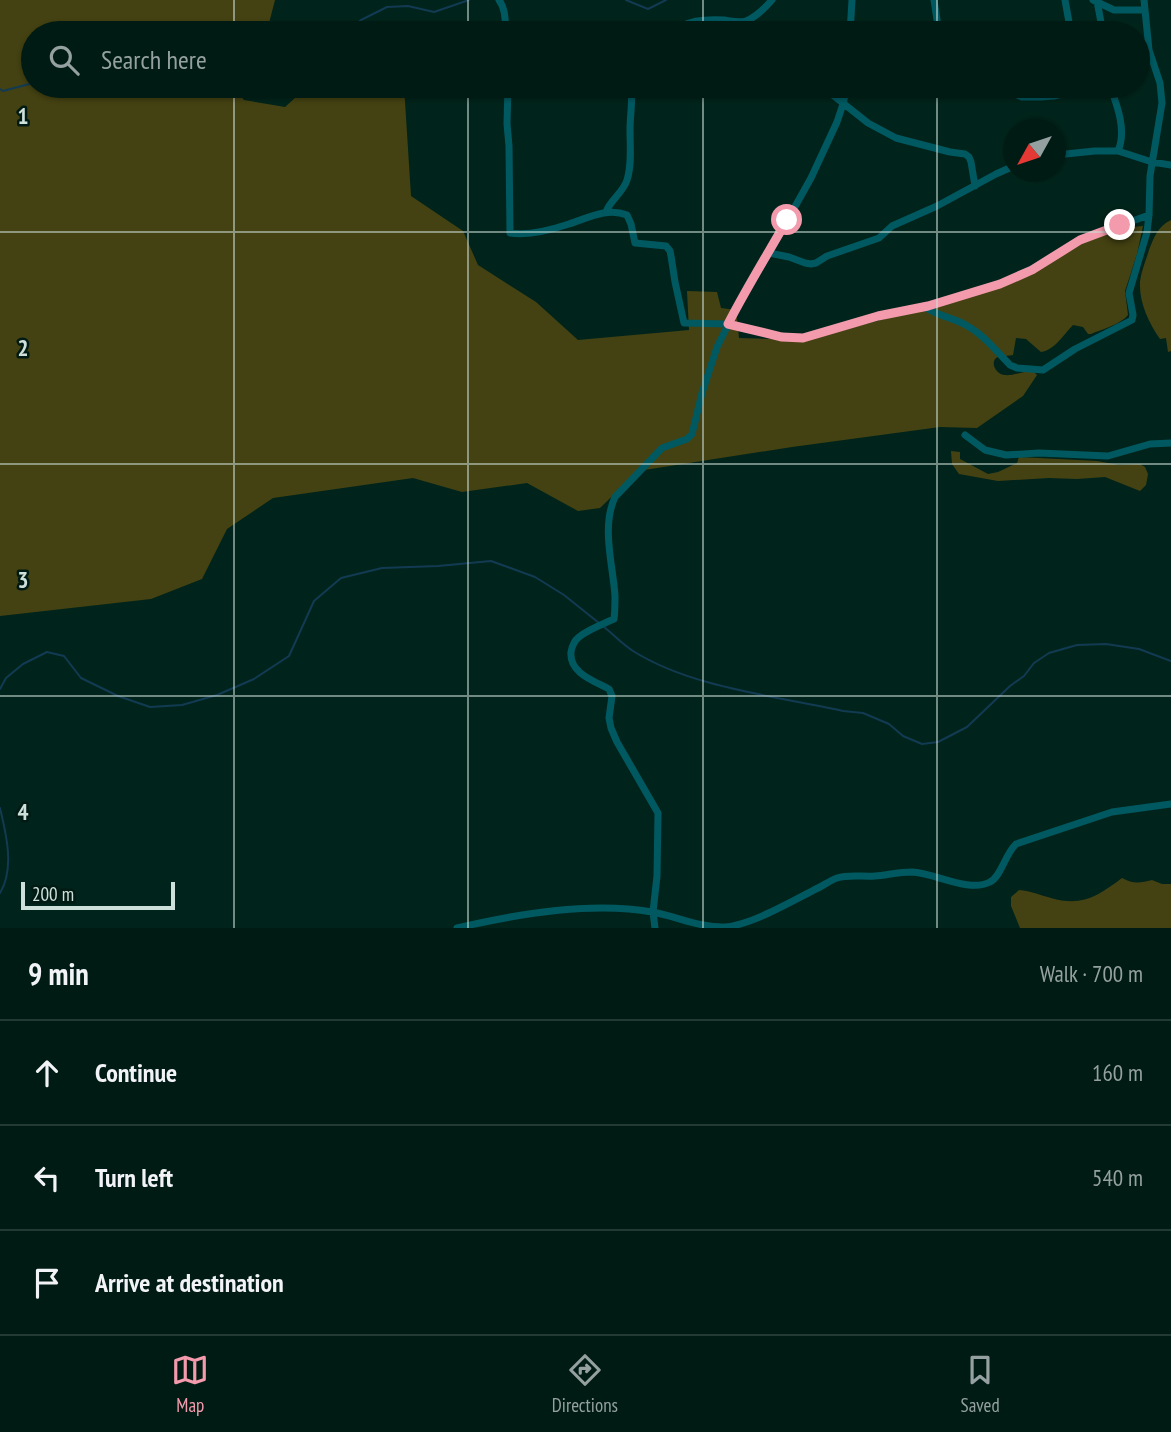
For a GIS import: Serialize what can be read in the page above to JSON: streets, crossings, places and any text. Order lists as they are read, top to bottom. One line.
{"scale_bar":"200 m","north":"bottom left","page":{"search":"Search here","scale":"200 m","heading":["9 min","Walk · 700 m"],"list":[["Continue","160 m"],["Turn left","540 m"],"Arrive at destination"],"nav":["Map","Directions","Saved"]},"grid":{"rows":["1","2","3","4"]}}
